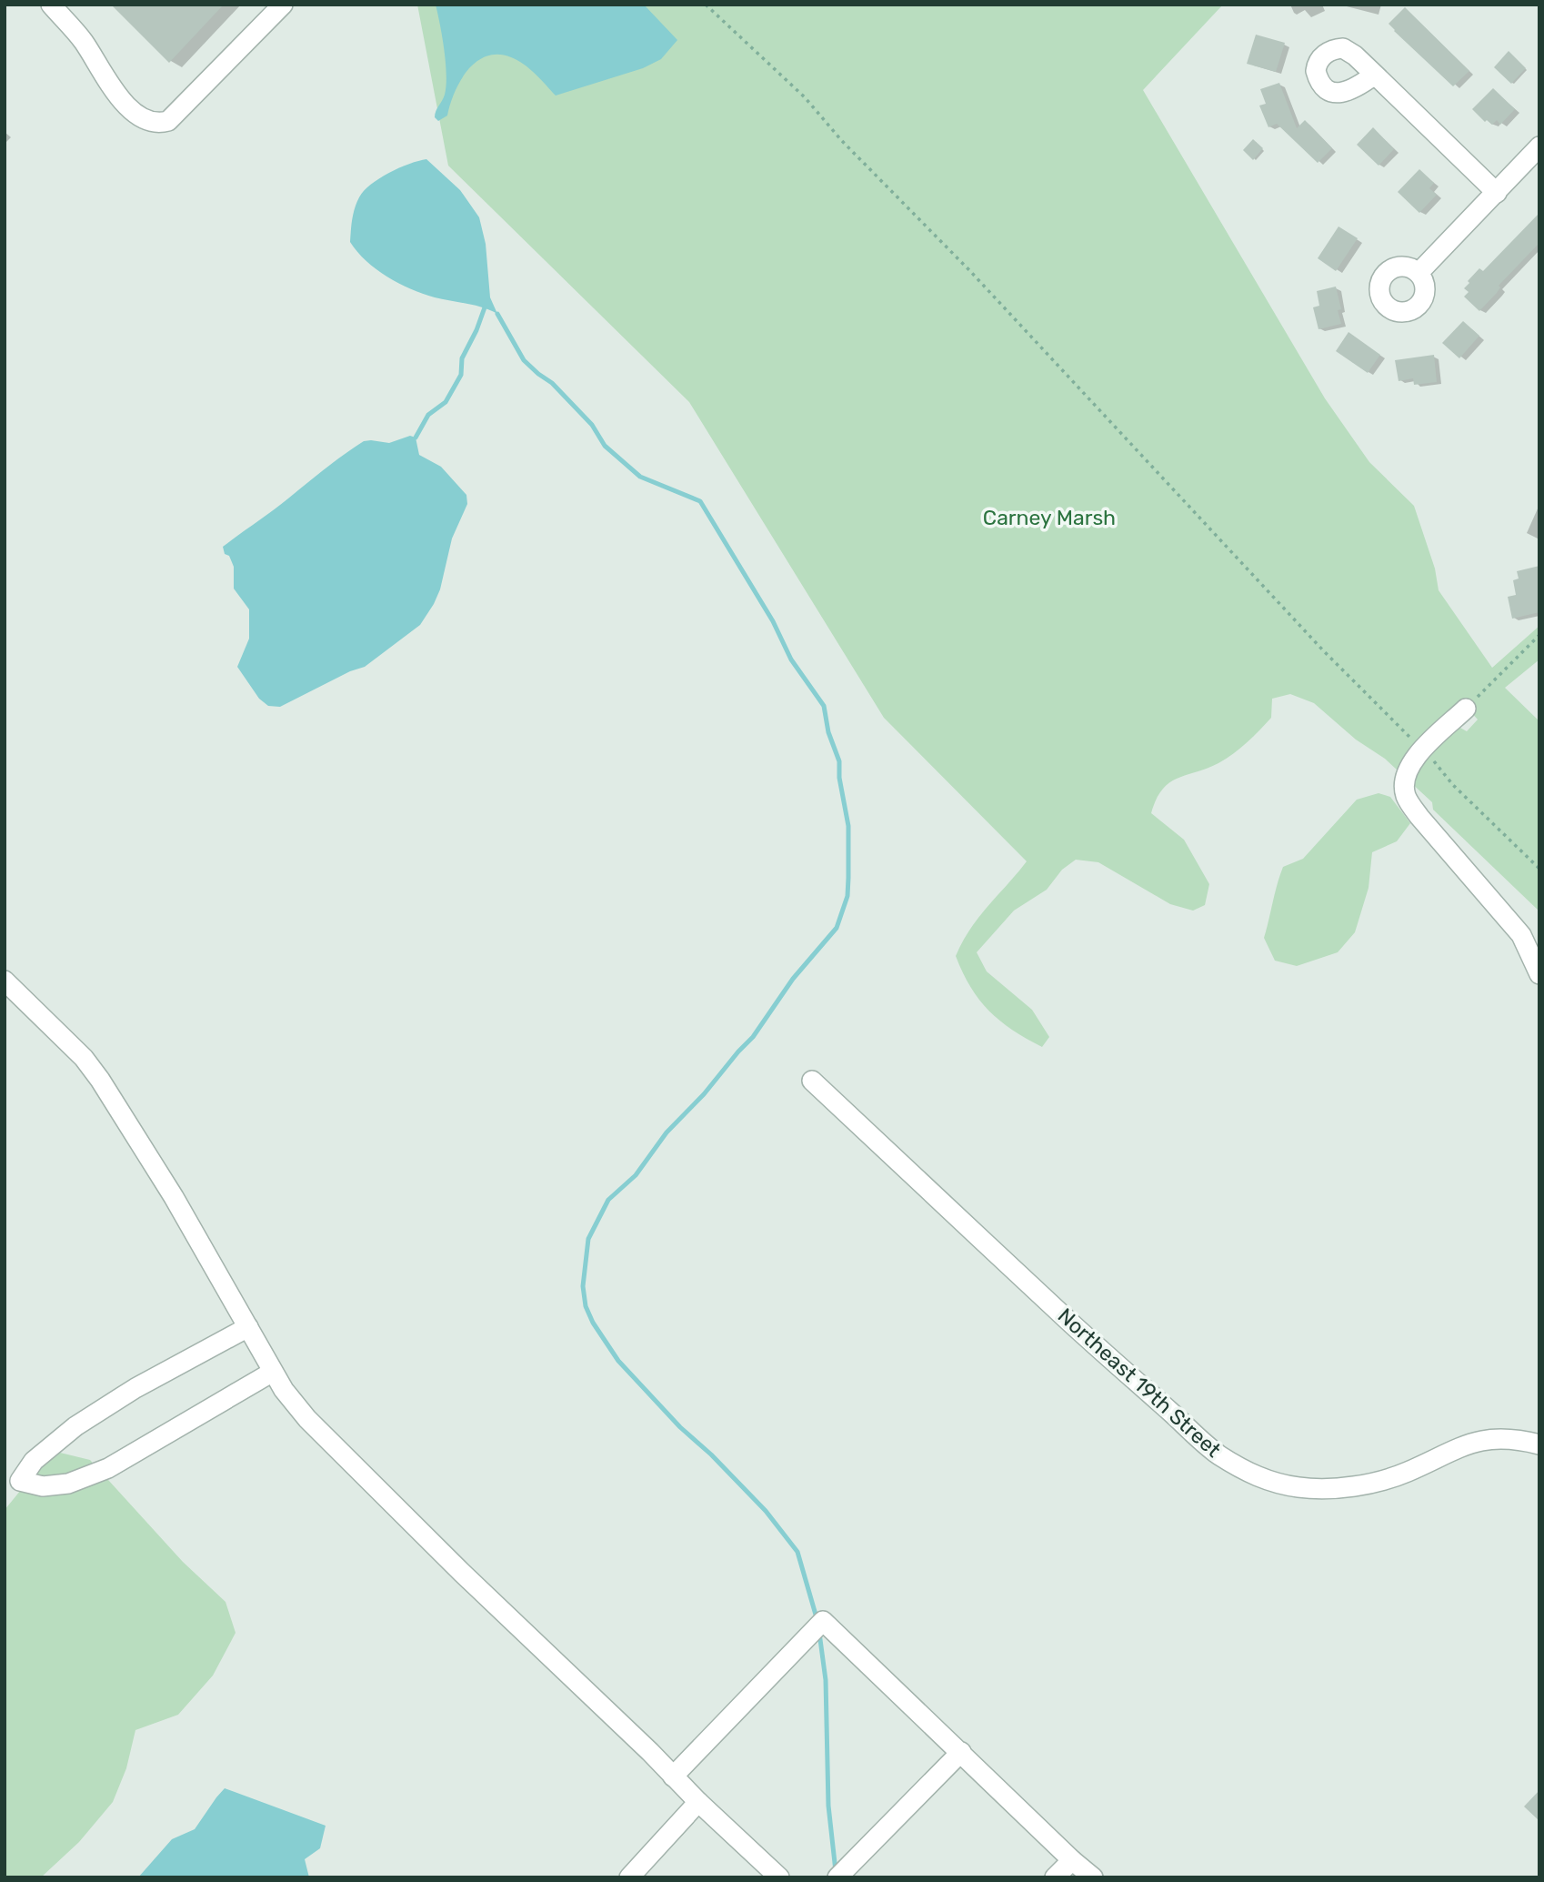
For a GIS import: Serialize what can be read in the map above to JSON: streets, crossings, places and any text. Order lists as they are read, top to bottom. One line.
{"streets":{"street":["Northeast 19th Street"]},"parks":["Carney Marsh"]}
